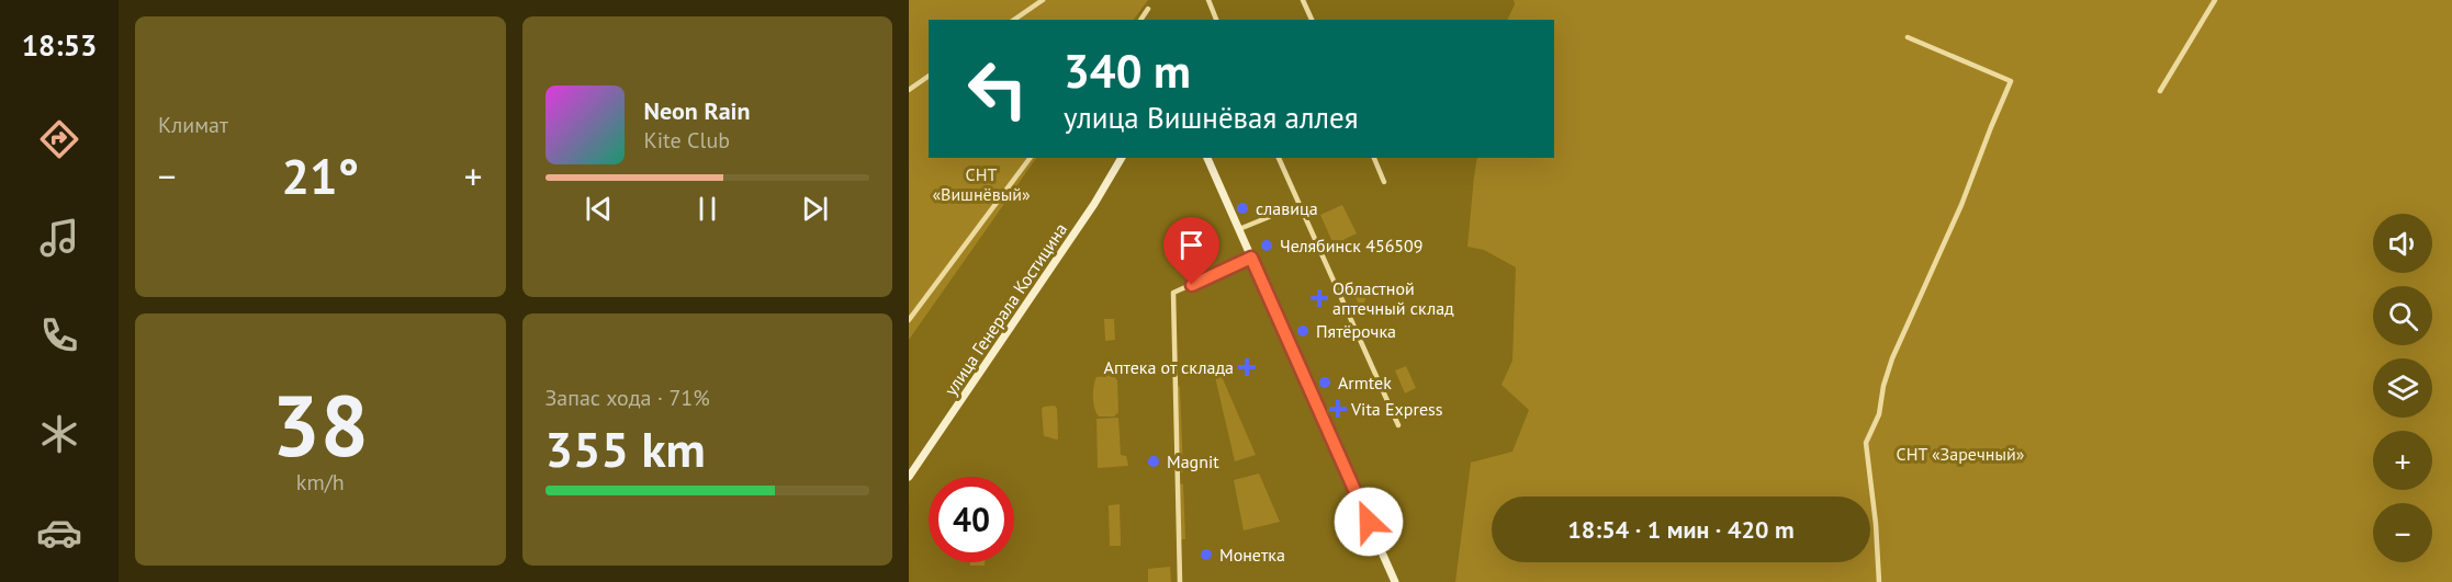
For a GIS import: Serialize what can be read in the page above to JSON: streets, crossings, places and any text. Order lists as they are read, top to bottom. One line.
{"streets":{"street":["улица Генерала Костицина"]},"parks":["СНТ «Вишнёвый»","СНТ «Заречный»"],"places":{"other":["славица","Челябинск 456509","Пятёрочка","Armtek","Magnit","Монетка"],"health":["Областной аптечный склад","Аптека от склада","Vita Express"]},"page":{"tabs":"18:53","tile":["Климат",["38","km/h"],["Запас хода · 71%","355 km"]],"turn":["340 m","улица Вишнёвая аллея"],"song":["Neon Rain","Kite Club"],"heat":["−","21°","+"],"map_buttons":["+","−"],"limit":"40","trip":"18:54 · 1 мин · 420 m"}}
